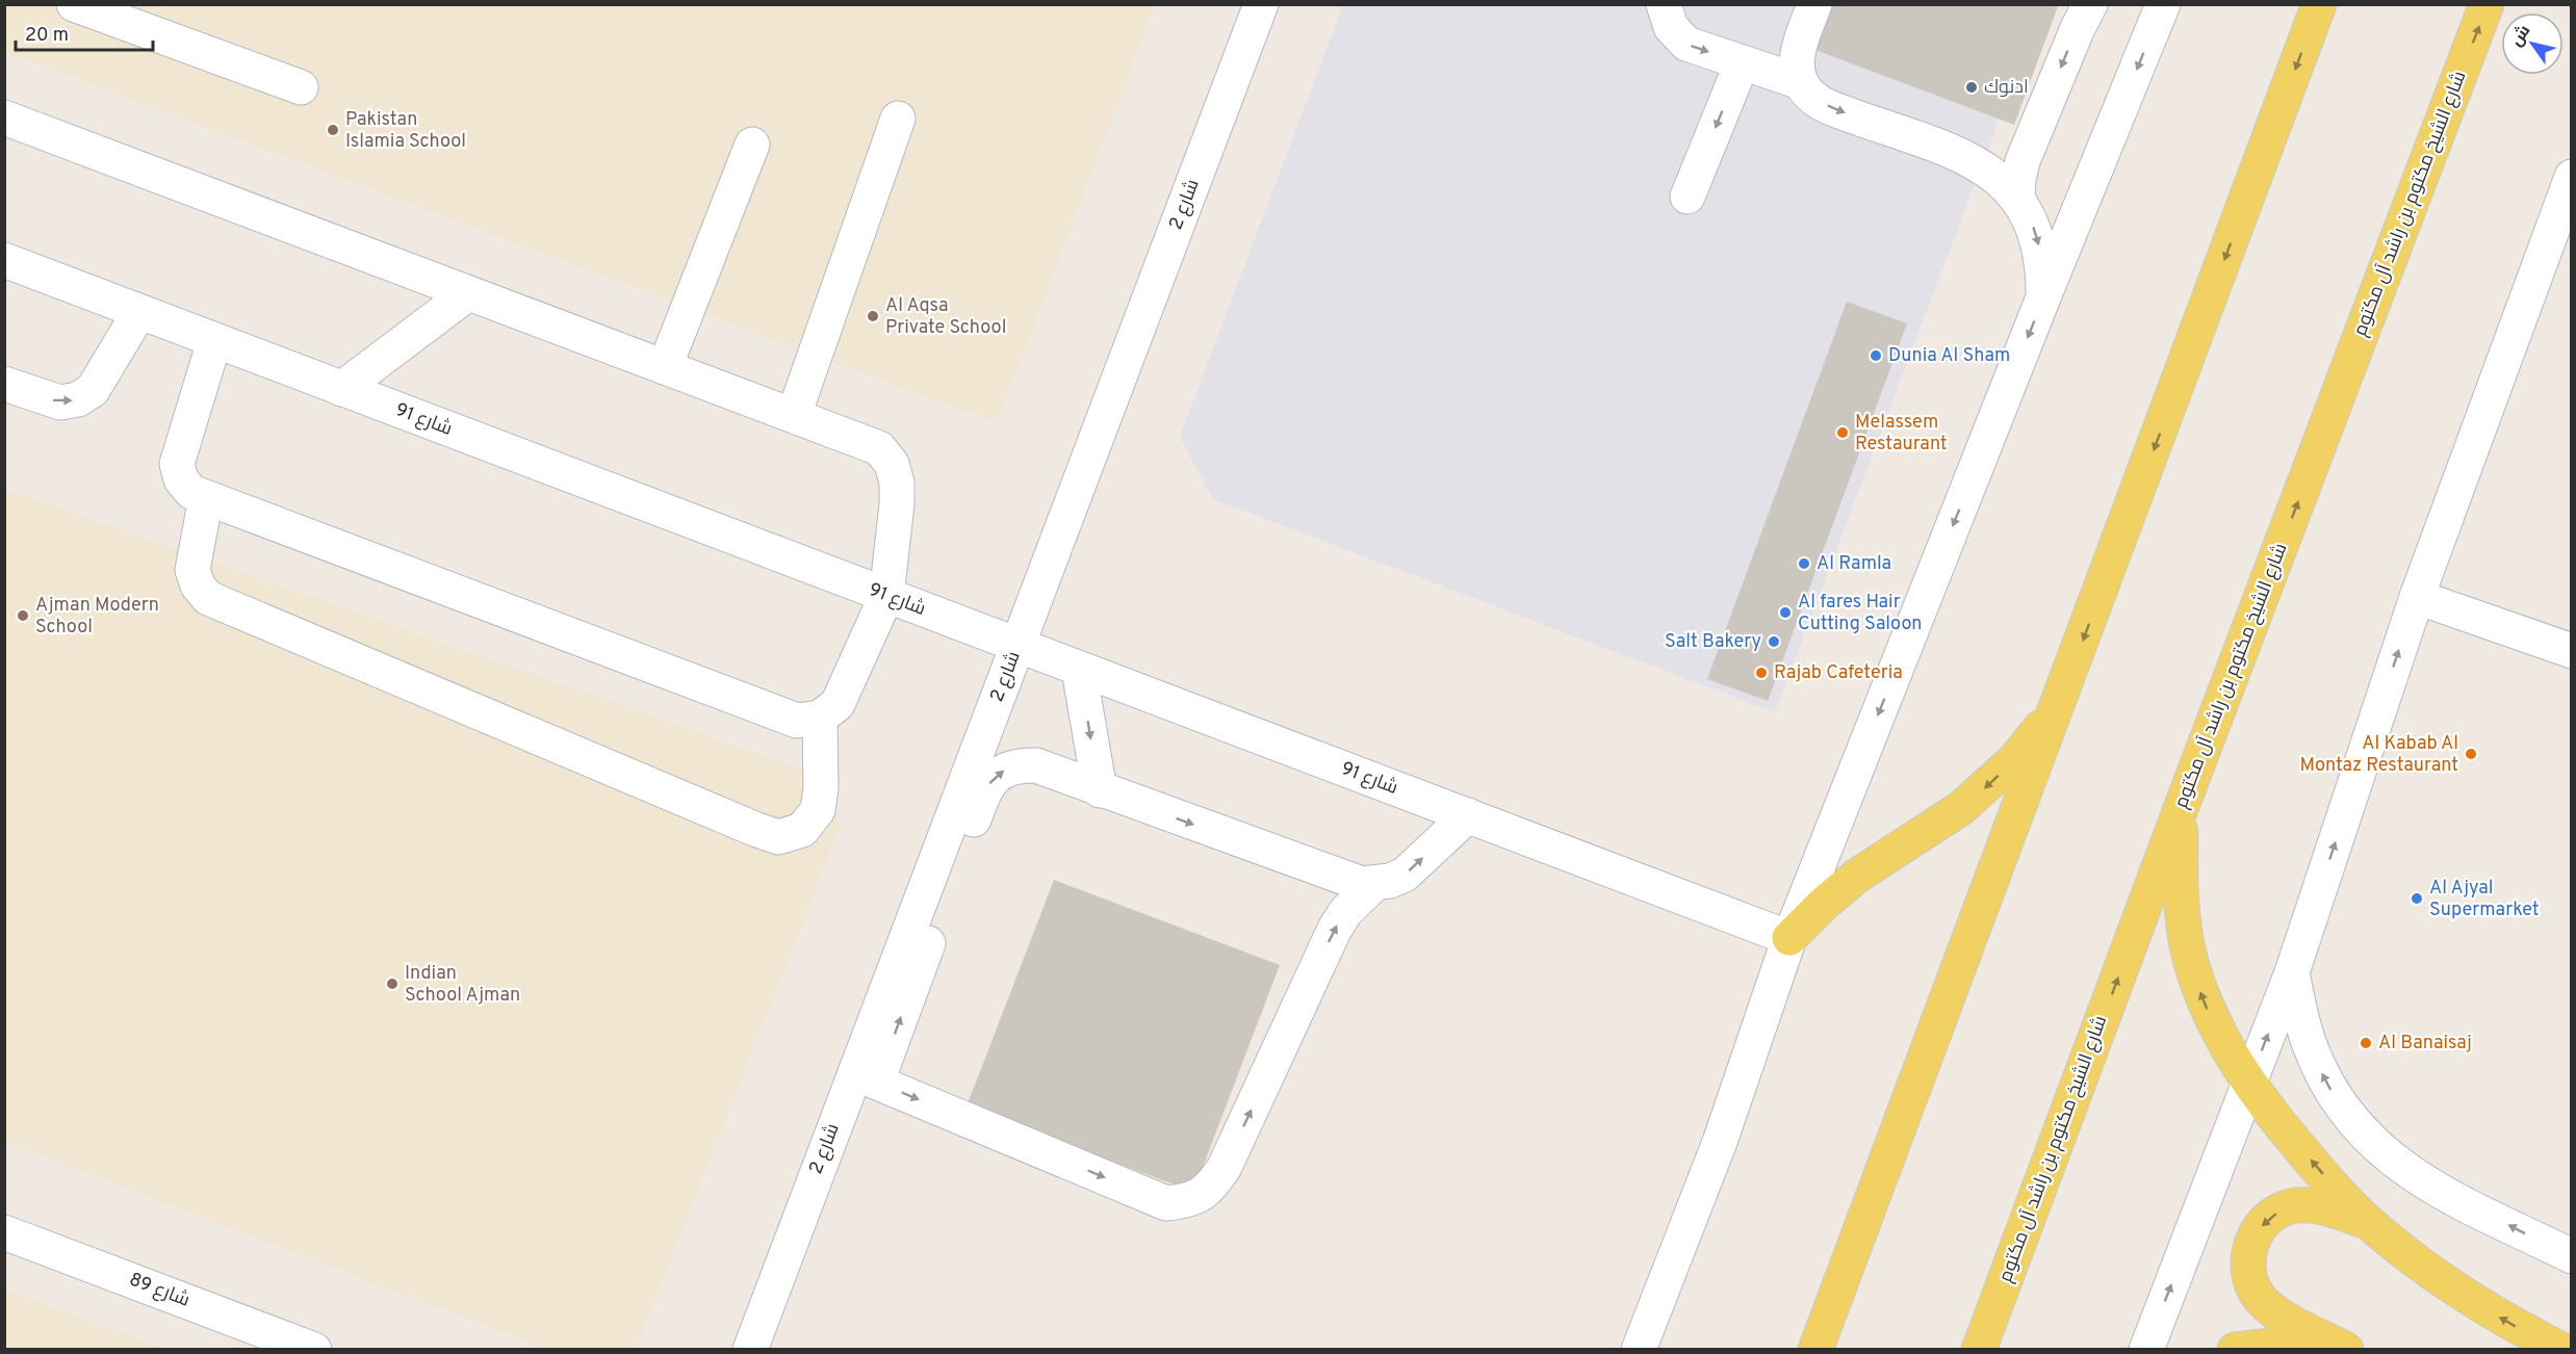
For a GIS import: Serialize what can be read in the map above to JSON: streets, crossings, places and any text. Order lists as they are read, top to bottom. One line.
{"streets":{"main road":["شارع الشيخ مكتوم بن راشد آل مكتوم"],"street":["شارع 2","شارع 91","شارع 89"]},"crossings":[["شارع 2","شارع 91"]],"places":["ادنوك","Pakistan Islamia School","Al Aqsa Private School","Dunia Al Sham","Melassem Restaurant","Al Ramla","Al fares Hair Cutting Saloon","Ajman Modern School","Salt Bakery","Rajab Cafeteria","Al Kabab Al Montaz Restaurant","Al Ajyal Supermarket","Indian School Ajman","Al Banaisaj"],"scale_bar":"20 m","north":"top left"}
